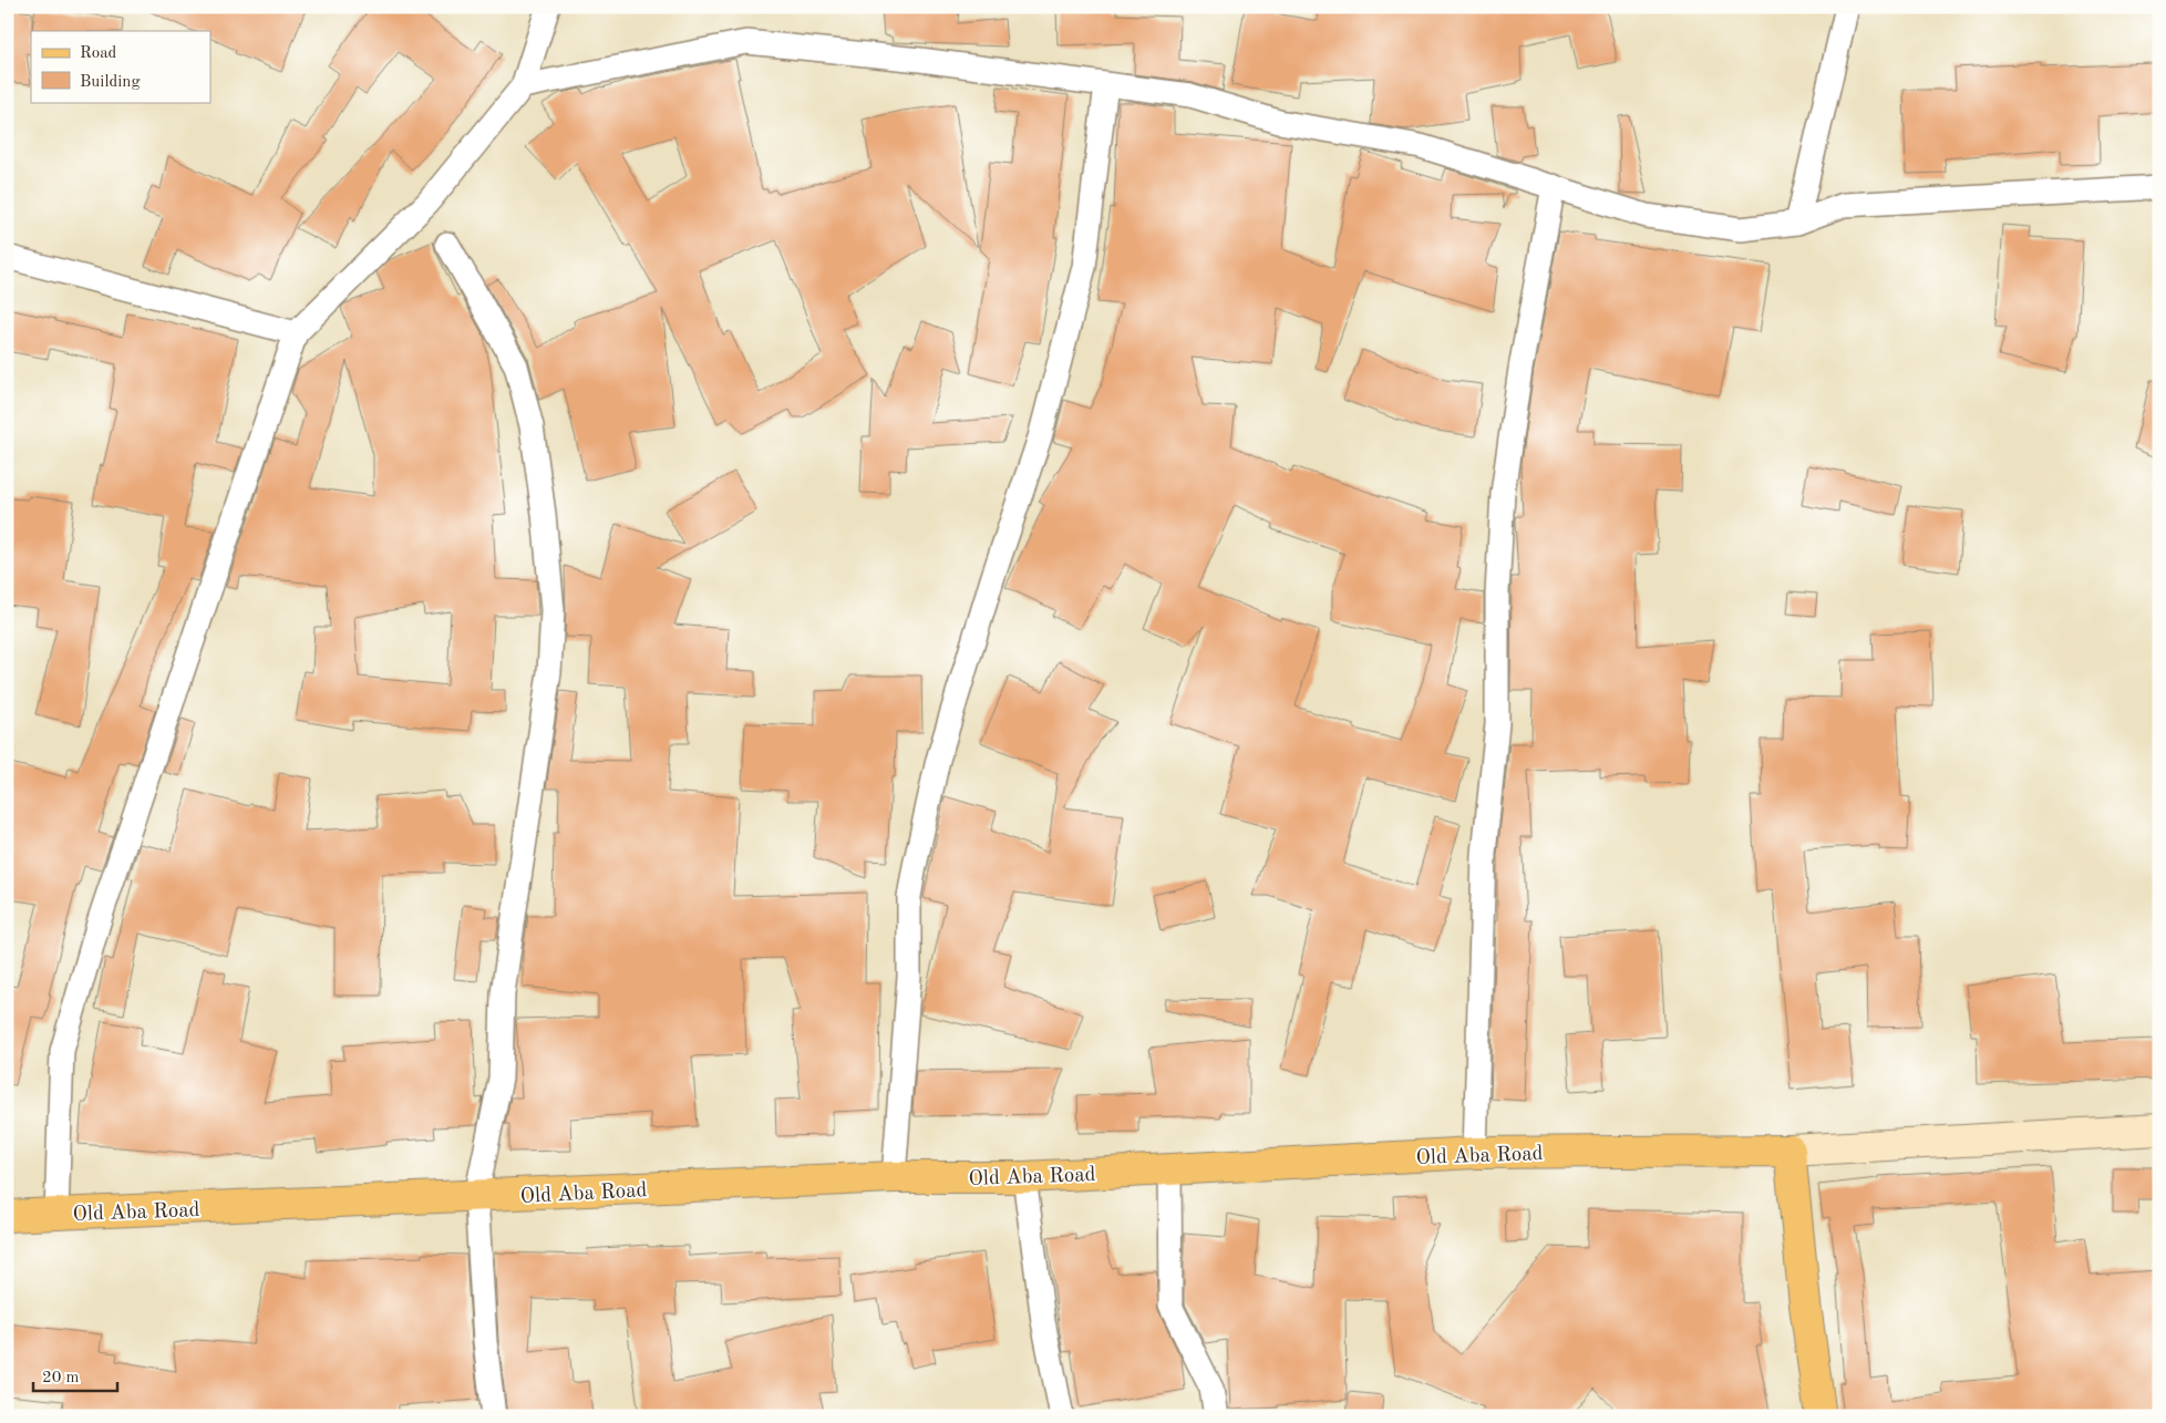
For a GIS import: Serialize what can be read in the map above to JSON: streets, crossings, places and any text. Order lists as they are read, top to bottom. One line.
{"streets":{"main road":["Old Aba Road"]},"legend":["Road","Building"],"scale_bar":"20 m"}
